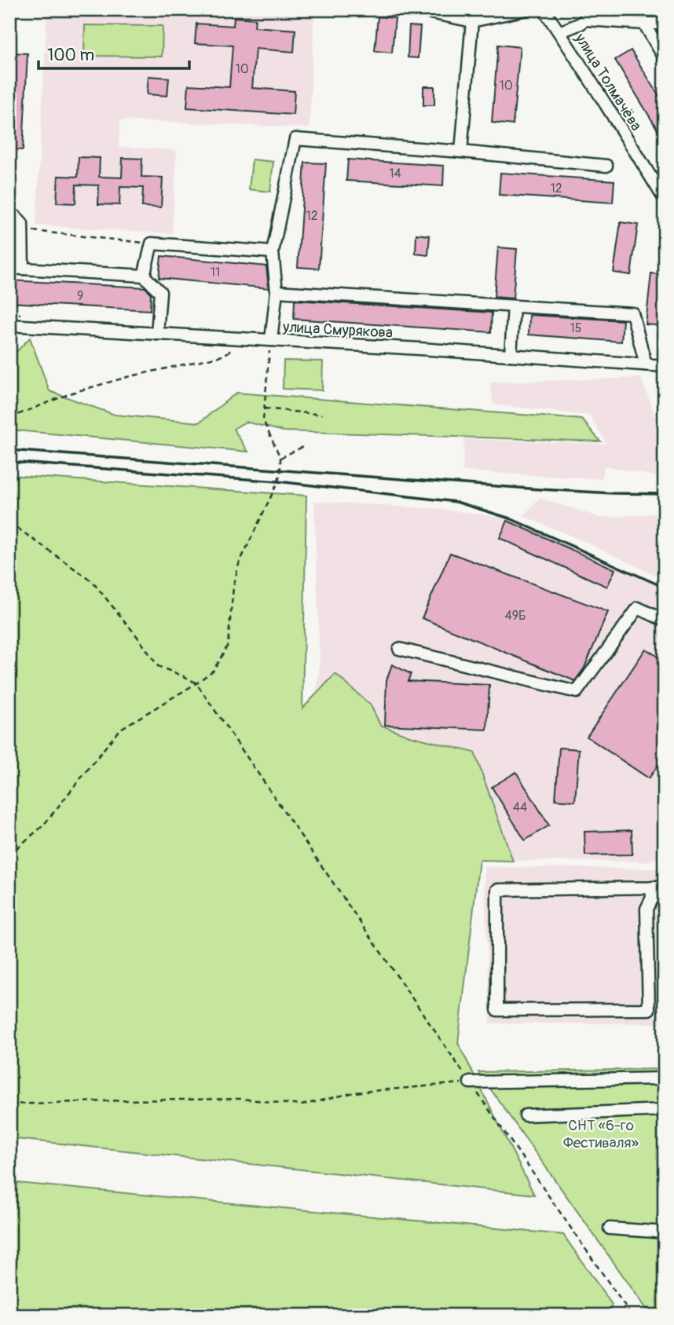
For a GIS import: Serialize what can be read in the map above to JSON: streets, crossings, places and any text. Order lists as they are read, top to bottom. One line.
{"streets":{"street":["улица Толмачёва","улица Смурякова"]},"parks":["СНТ «6-го Фестиваля»"],"house_numbers":["10","10","14","12","12","11","9","15","49Б","44"],"scale_bar":"100 m"}
